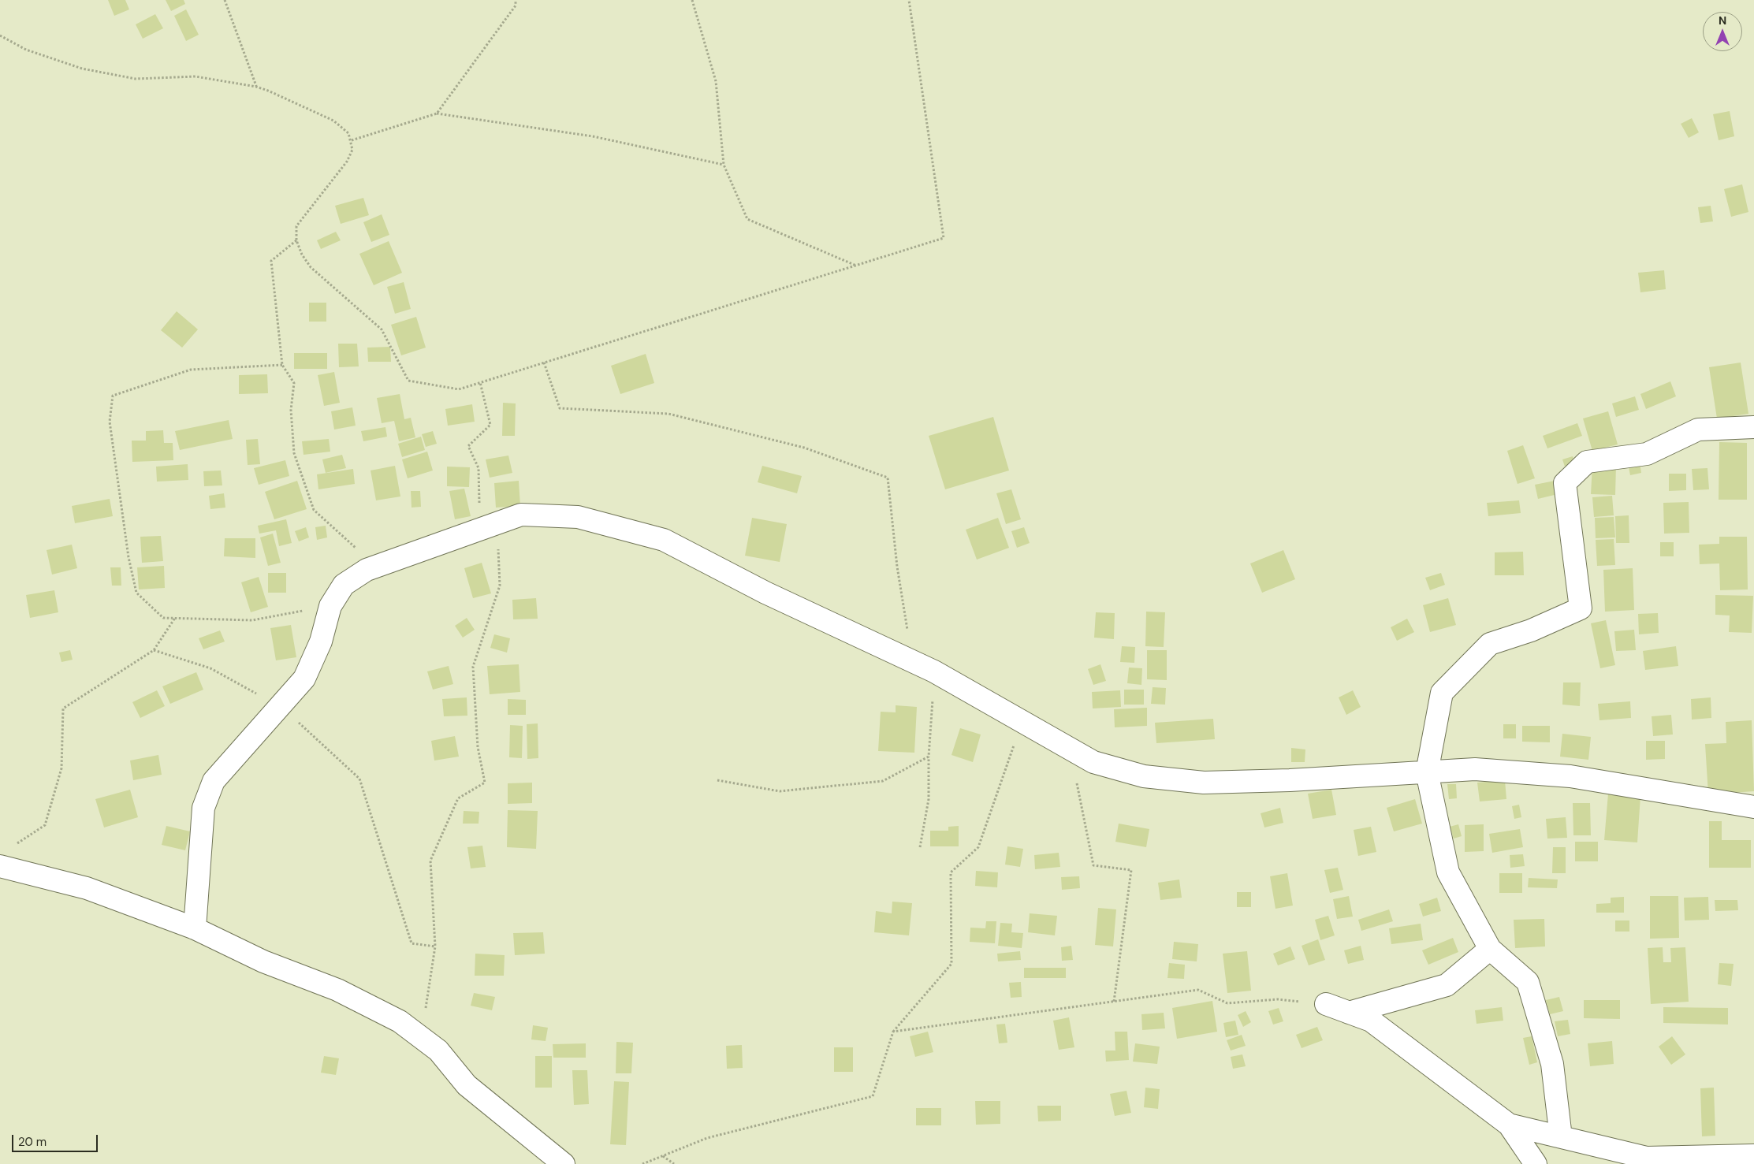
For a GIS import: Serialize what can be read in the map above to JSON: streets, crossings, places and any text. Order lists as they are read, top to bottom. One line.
{"scale_bar":"20 m","north":"top"}
